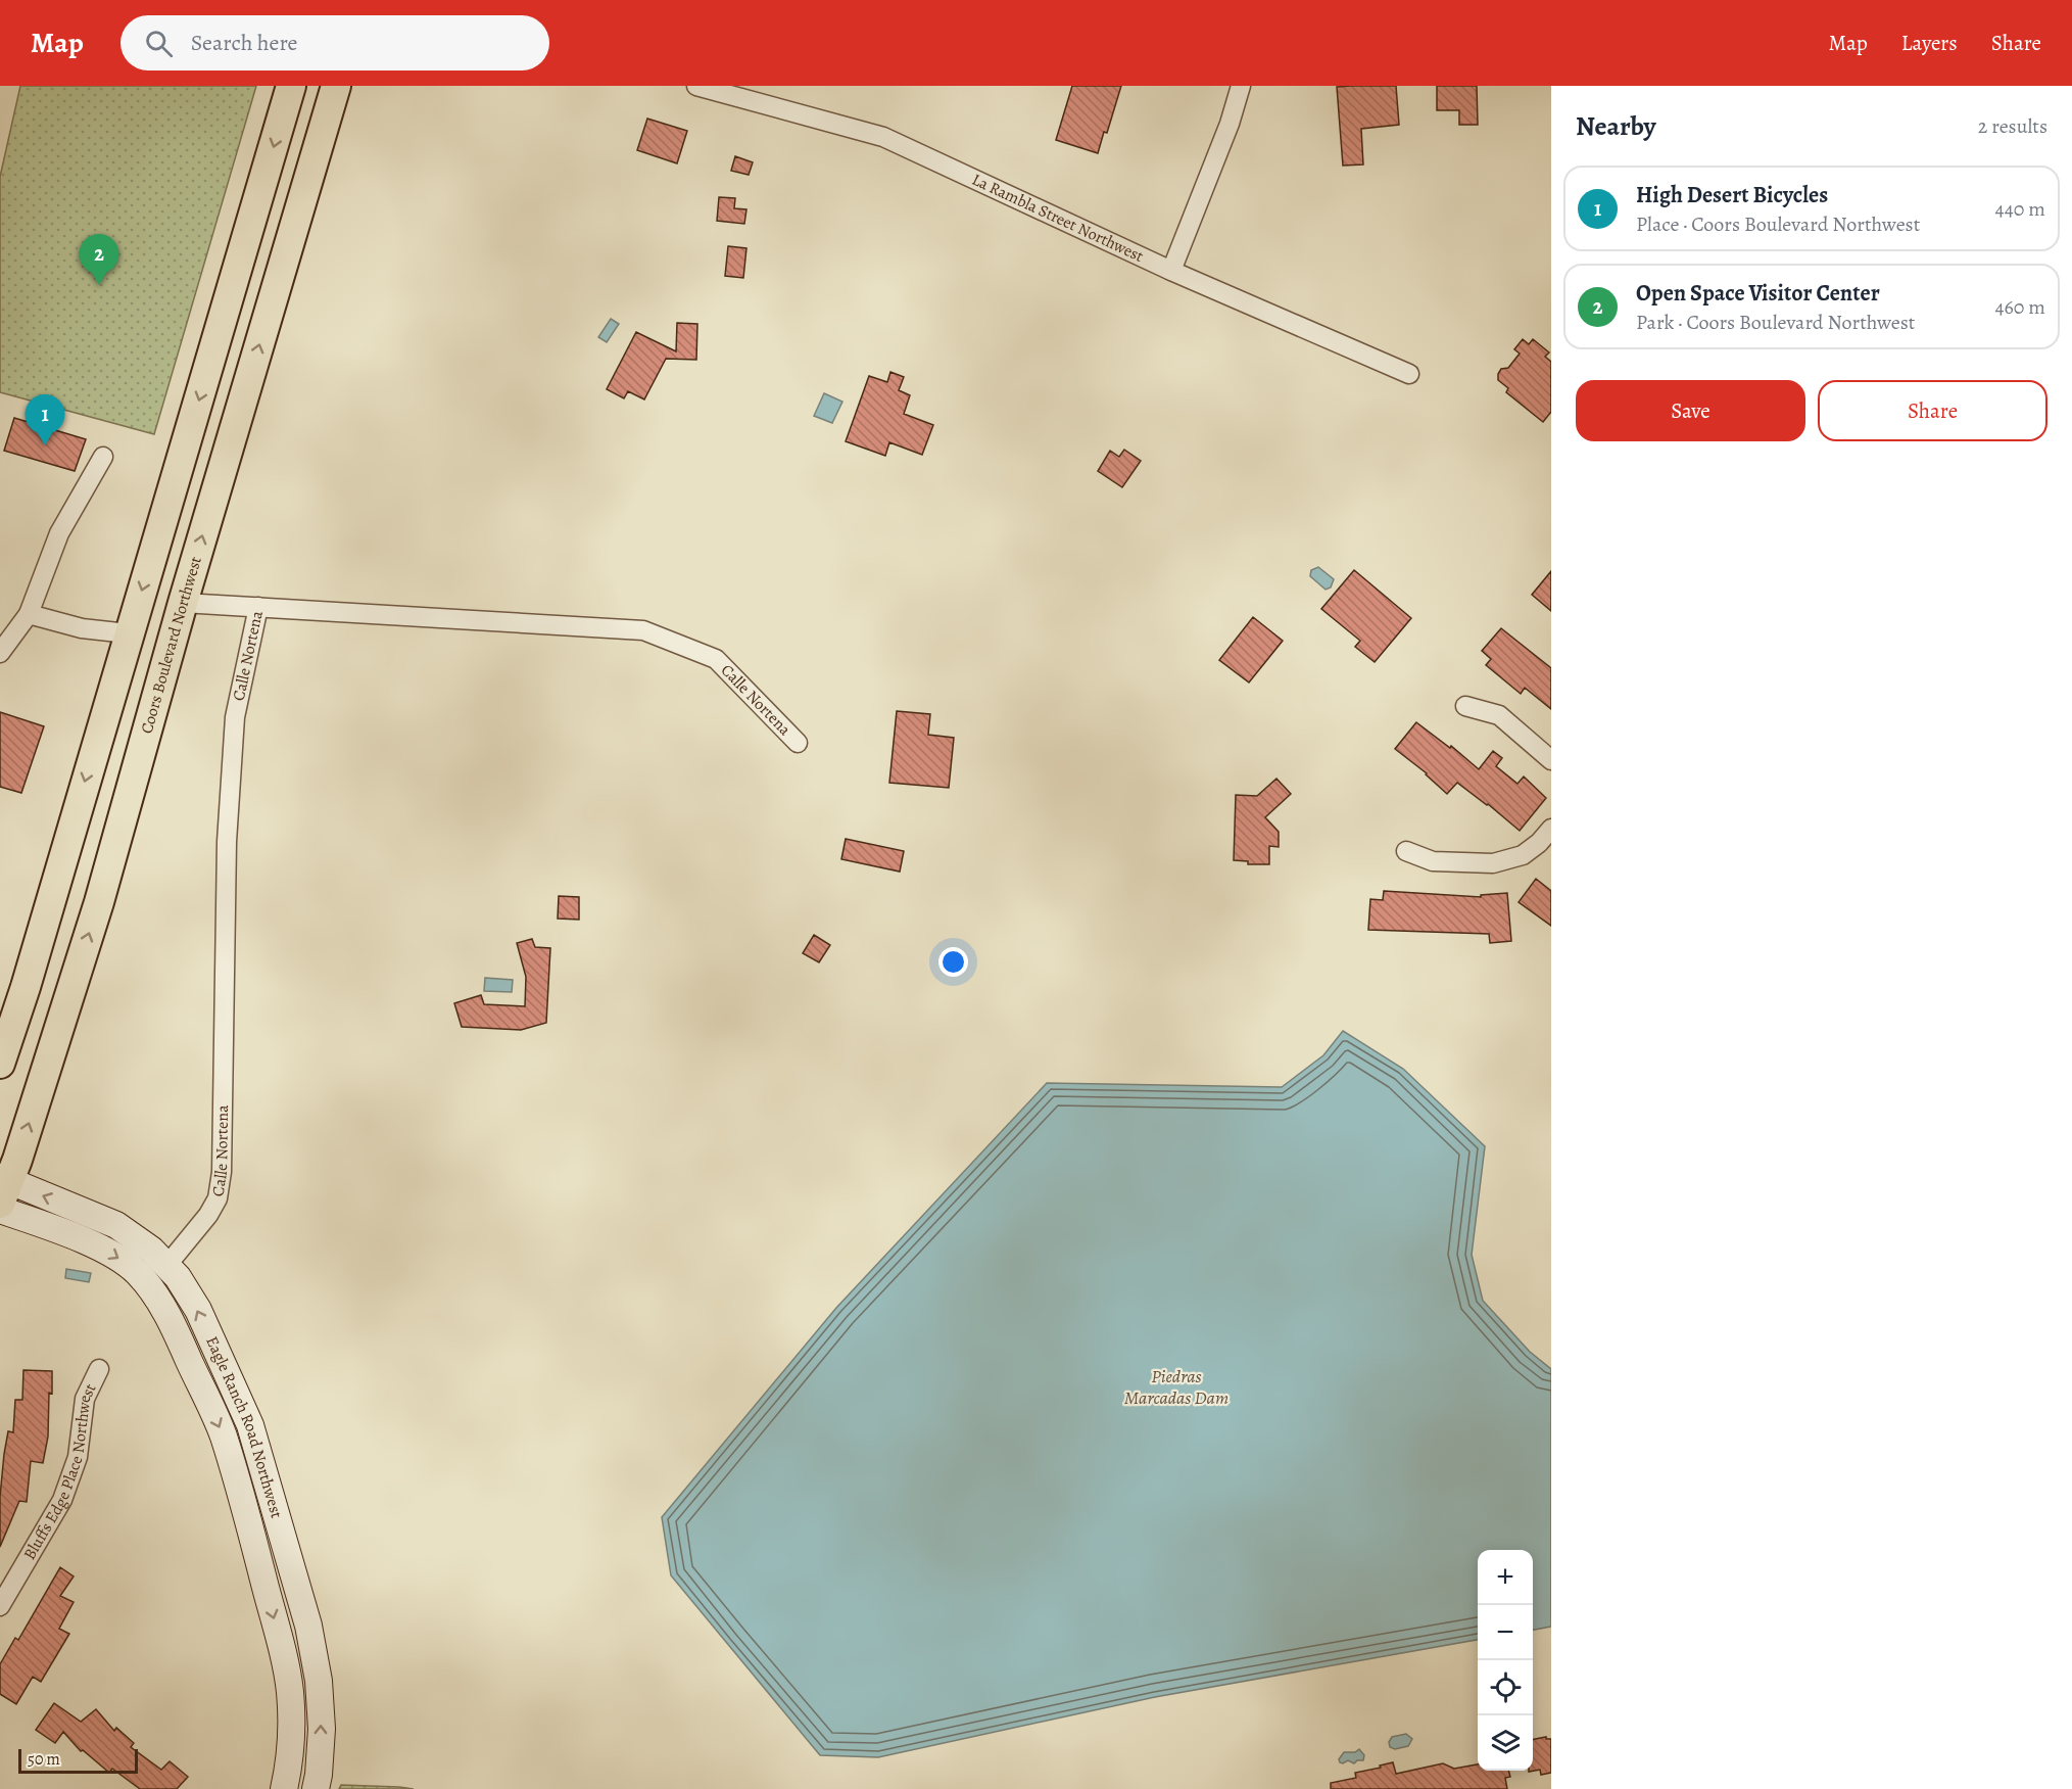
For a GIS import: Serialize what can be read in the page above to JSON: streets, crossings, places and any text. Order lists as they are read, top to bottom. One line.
{"streets":{"main road":["Coors Boulevard Northwest"],"street":["La Rambla Street Northwest","Calle Nortena","Eagle Ranch Road Northwest","Bluffs Edge Place Northwest"]},"crossings":[["Coors Boulevard Northwest","Eagle Ranch Road Northwest"],["Calle Nortena","Eagle Ranch Road Northwest"]],"water":["Piedras Marcadas Dam"],"scale_bar":"50 m","page":{"header":"Map","search":"Search here","nav":["Map","Layers","Share"],"heading":["Nearby","2 results"],"list":[{"mark":"1","name":"High Desert Bicycles","note":"Place · Coors Boulevard Northwest","value":"440 m"},{"mark":"2","name":"Open Space Visitor Center","note":"Park · Coors Boulevard Northwest","value":"460 m"}],"pins":["2","1"],"buttons":["Save","Share"],"map_buttons":["+","−"],"scale":"50 m"}}
